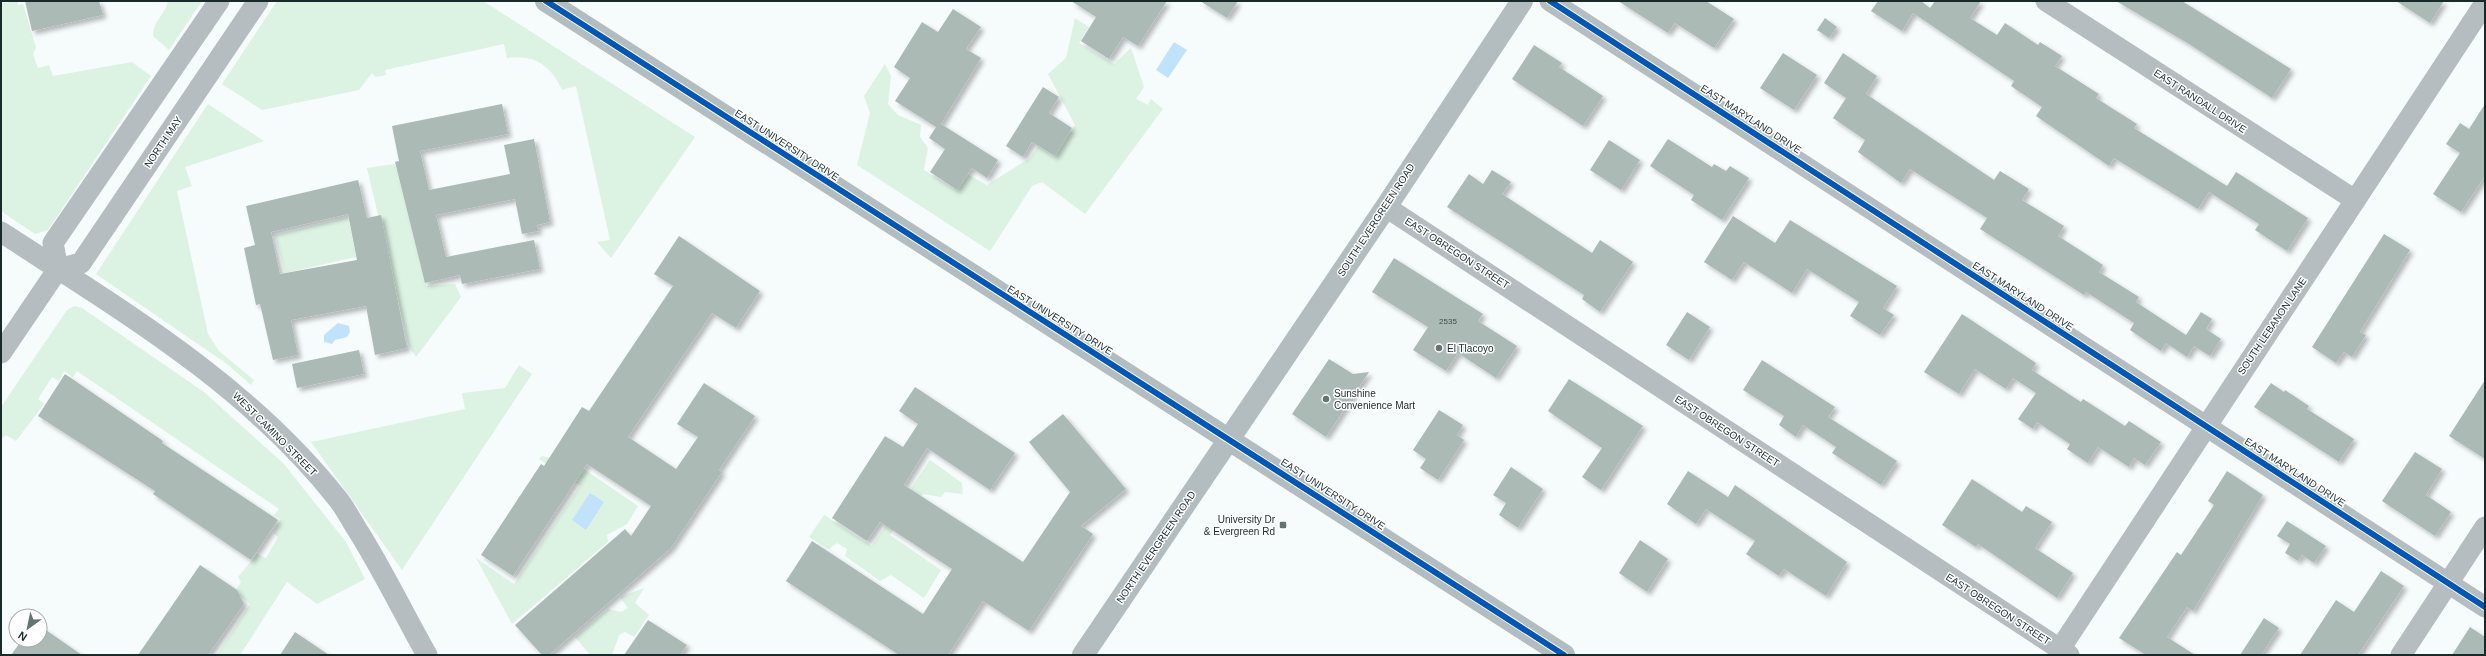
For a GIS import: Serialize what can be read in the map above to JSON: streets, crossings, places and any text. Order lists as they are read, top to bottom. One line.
{"streets":{"main road":["EAST UNIVERSITY DRIVE","SOUTH EVERGREEN ROAD","NORTH EVERGREEN ROAD"],"street":["EAST RANDALL DRIVE","EAST MARYLAND DRIVE","NORTH MAY","EAST OBREGON STREET","SOUTH LEBANON LANE","WEST CAMINO STREET"]},"crossings":[["EAST RANDALL DRIVE","SOUTH LEBANON LANE"],["EAST MARYLAND DRIVE","SOUTH LEBANON LANE"],["NORTH MAY","WEST CAMINO STREET"],["EAST UNIVERSITY DRIVE","SOUTH EVERGREEN ROAD"],["EAST UNIVERSITY DRIVE","NORTH EVERGREEN ROAD"],["SOUTH EVERGREEN ROAD","EAST OBREGON STREET"],["SOUTH EVERGREEN ROAD","NORTH EVERGREEN ROAD"],["EAST OBREGON STREET","SOUTH LEBANON LANE"]],"places":{"other":["El Tlacoyo","Sunshine Convenience Mart"],"transit":["University Dr & Evergreen Rd"]},"house_numbers":["2535"],"north":"bottom left"}
